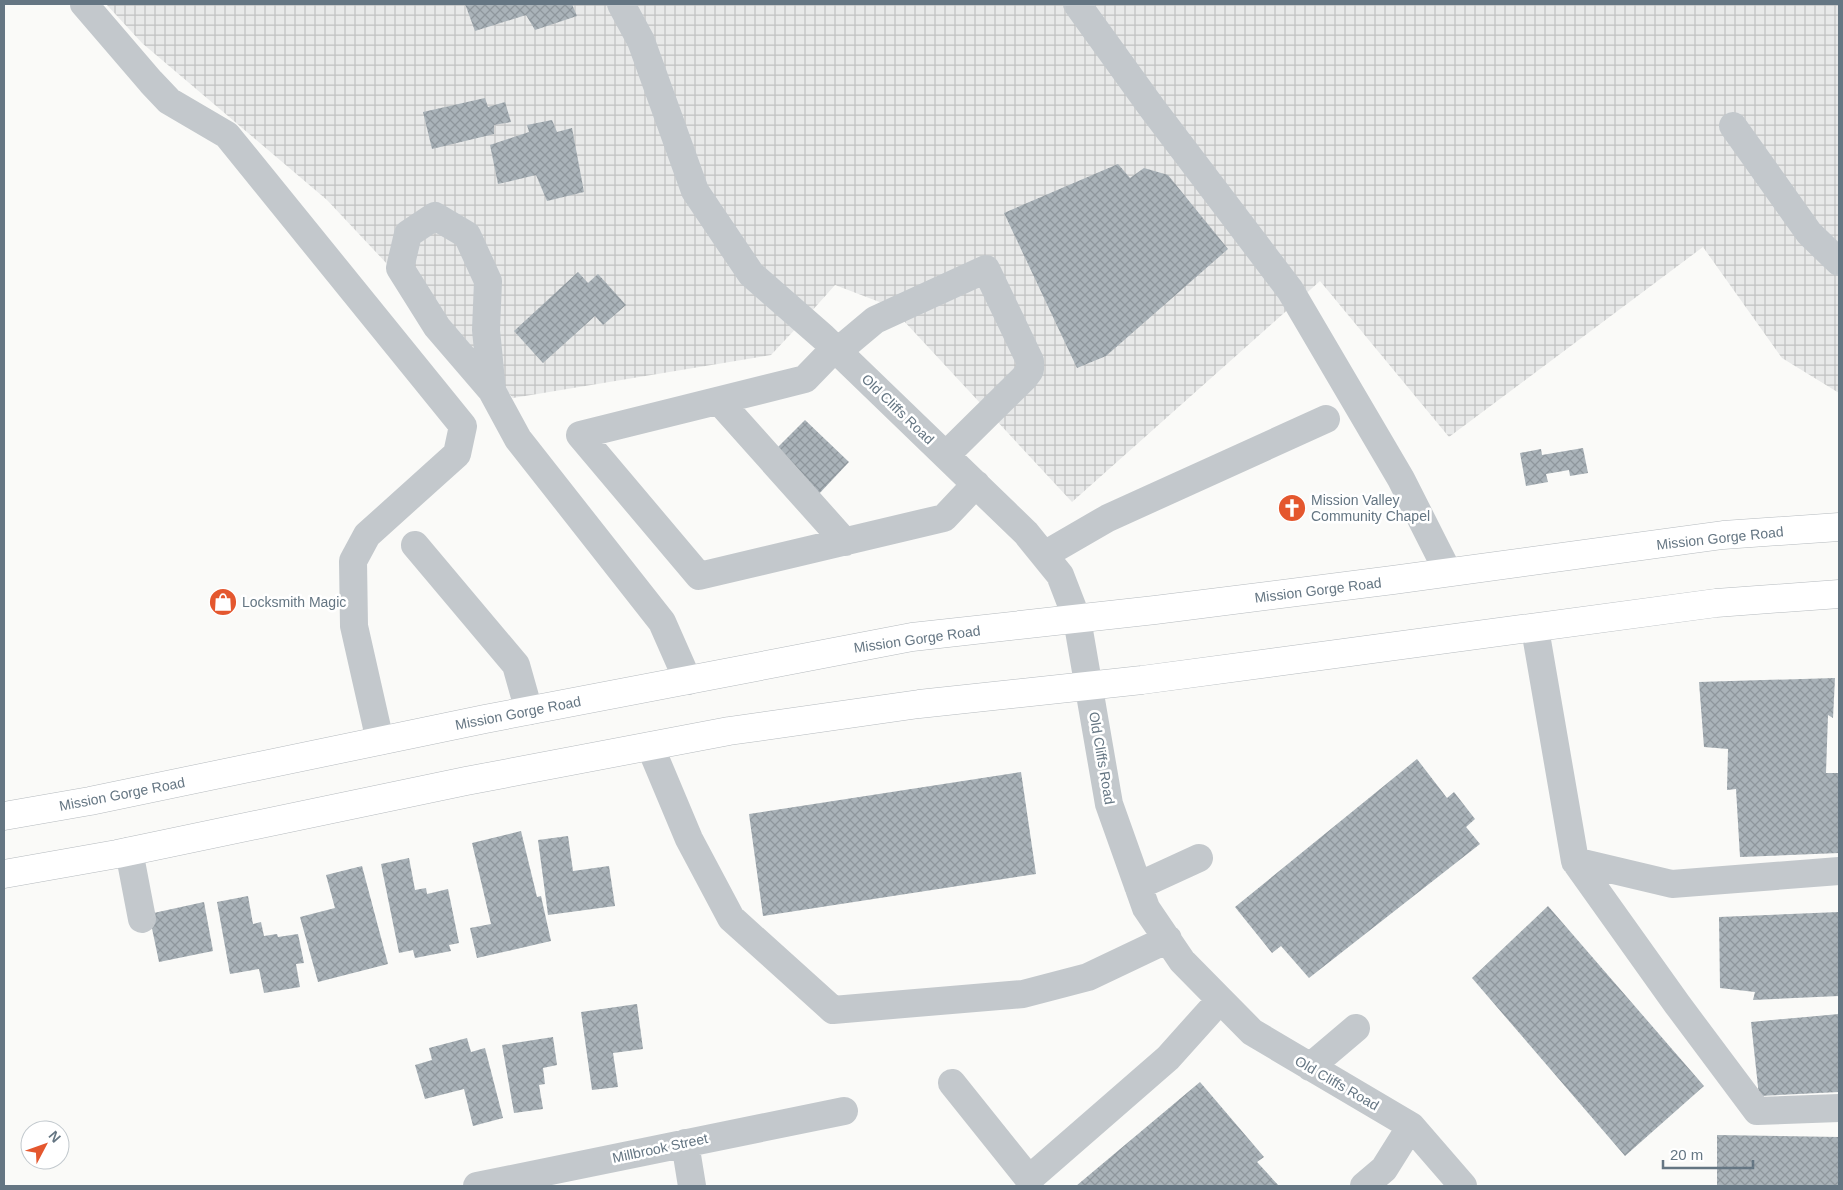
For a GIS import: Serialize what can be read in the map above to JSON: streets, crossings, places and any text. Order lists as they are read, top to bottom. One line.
{"streets":{"main road":["Mission Gorge Road"],"street":["Old Cliffs Road","Millbrook Street"]},"crossings":[["Old Cliffs Road","Mission Gorge Road"]],"places":{"church":["Mission Valley Community Chapel"],"shop":["Locksmith Magic"]},"scale_bar":"20 m","north":"top right"}
